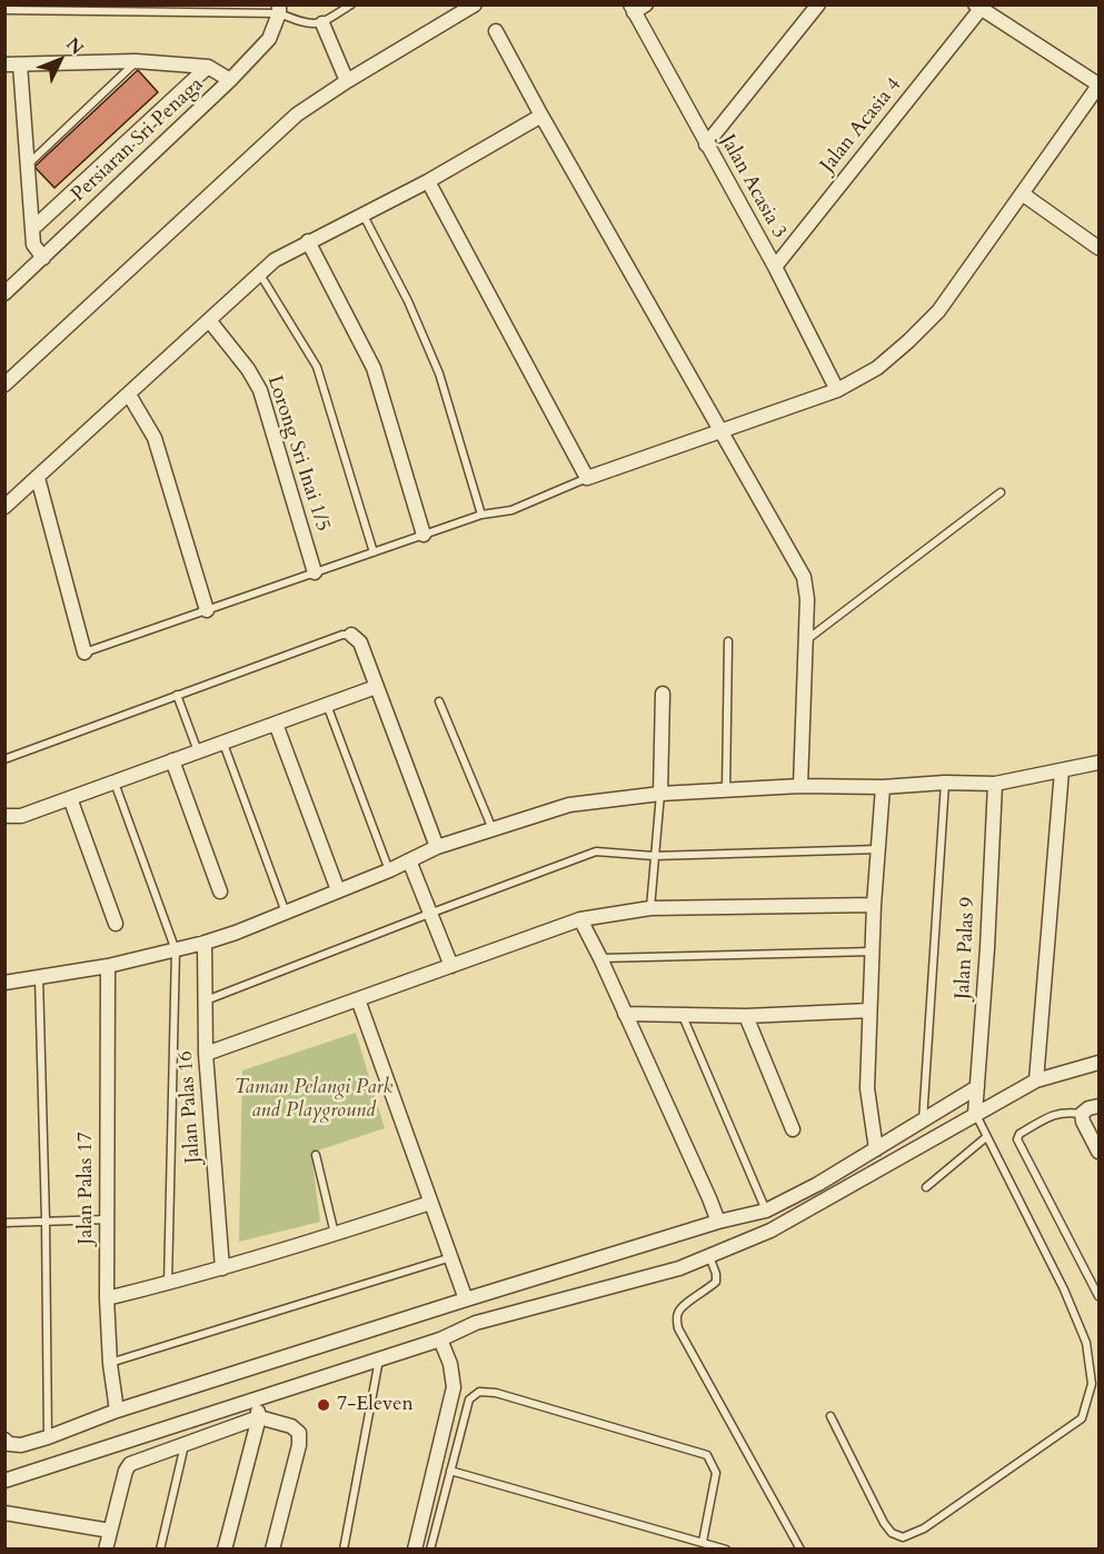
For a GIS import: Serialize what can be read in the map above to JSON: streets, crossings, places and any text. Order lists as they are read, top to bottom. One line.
{"streets":{"street":["Jalan Acasia 4","Persiaran Sri Penaga","Jalan Acasia 3","Lorong Sri Inai 1/5","Jalan Palas 9","Jalan Palas 16","Jalan Palas 17"]},"crossings":[["Jalan Acasia 4","Jalan Acasia 3"]],"parks":["Taman Pelangi Park and Playground"],"places":["7-Eleven"],"north":"top right"}
